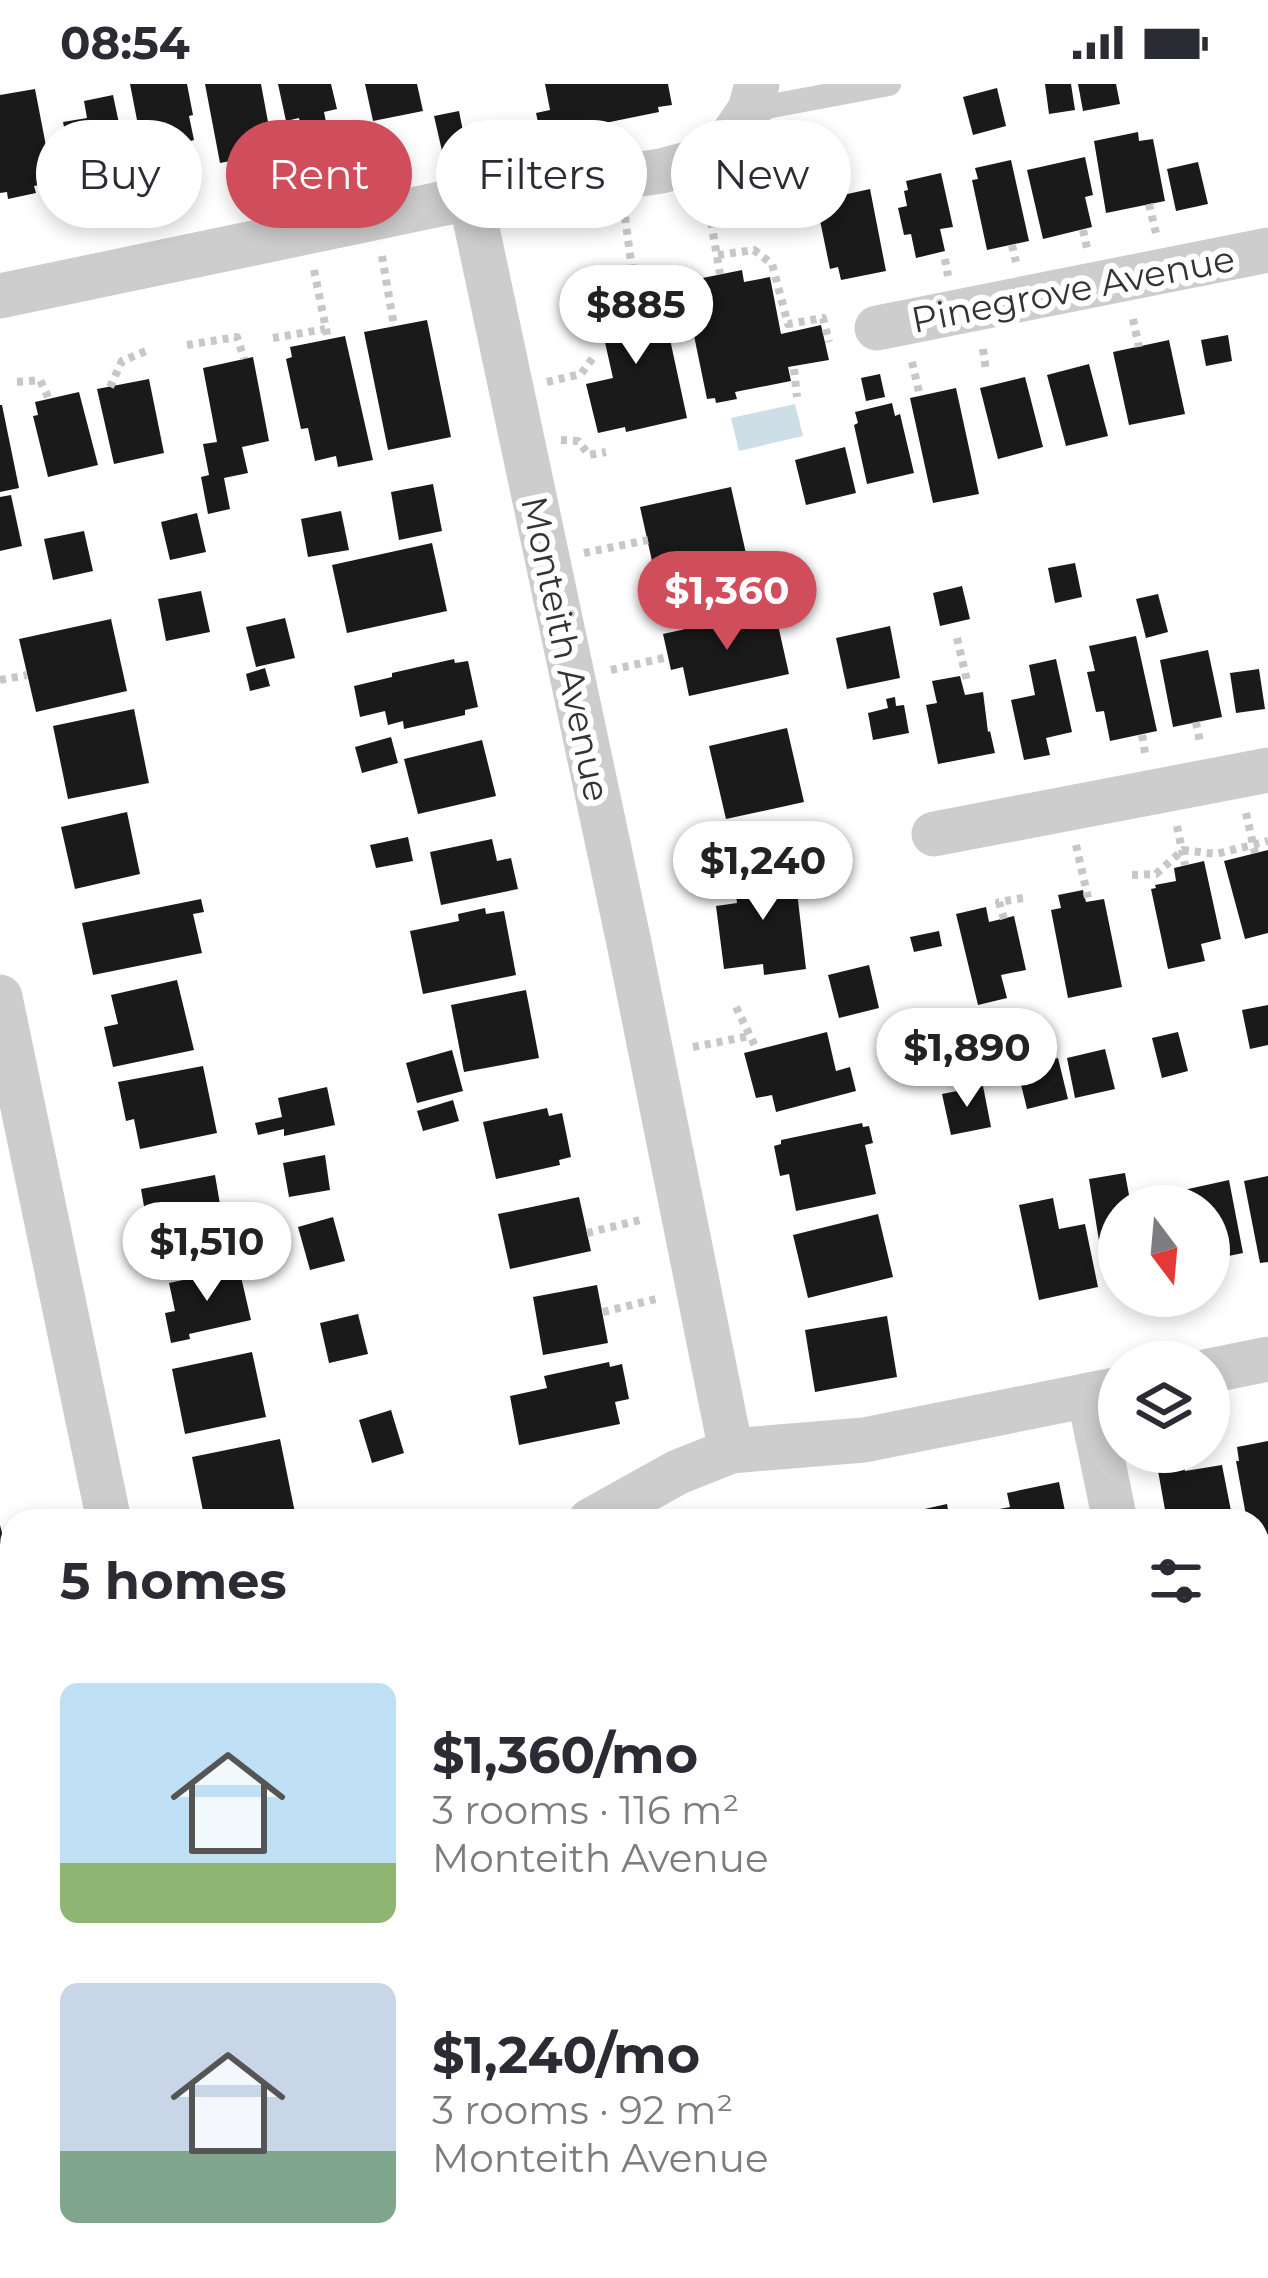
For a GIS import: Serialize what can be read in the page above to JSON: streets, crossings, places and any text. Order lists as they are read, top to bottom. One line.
{"streets":{"street":["Pinegrove Avenue","Monteith Avenue"]},"north":"bottom","page":{"status":"08:54","chip":["Buy","Rent","Filters","New"],"price":["$885","$1,360","$1,240","$1,890","$1,510"],"heading":"5 homes","list":[{"name":"$1,360/mo","note":"3 rooms · 116 m² · Monteith Avenue"},{"name":"$1,240/mo","note":"3 rooms · 92 m² · Monteith Avenue"}]}}
